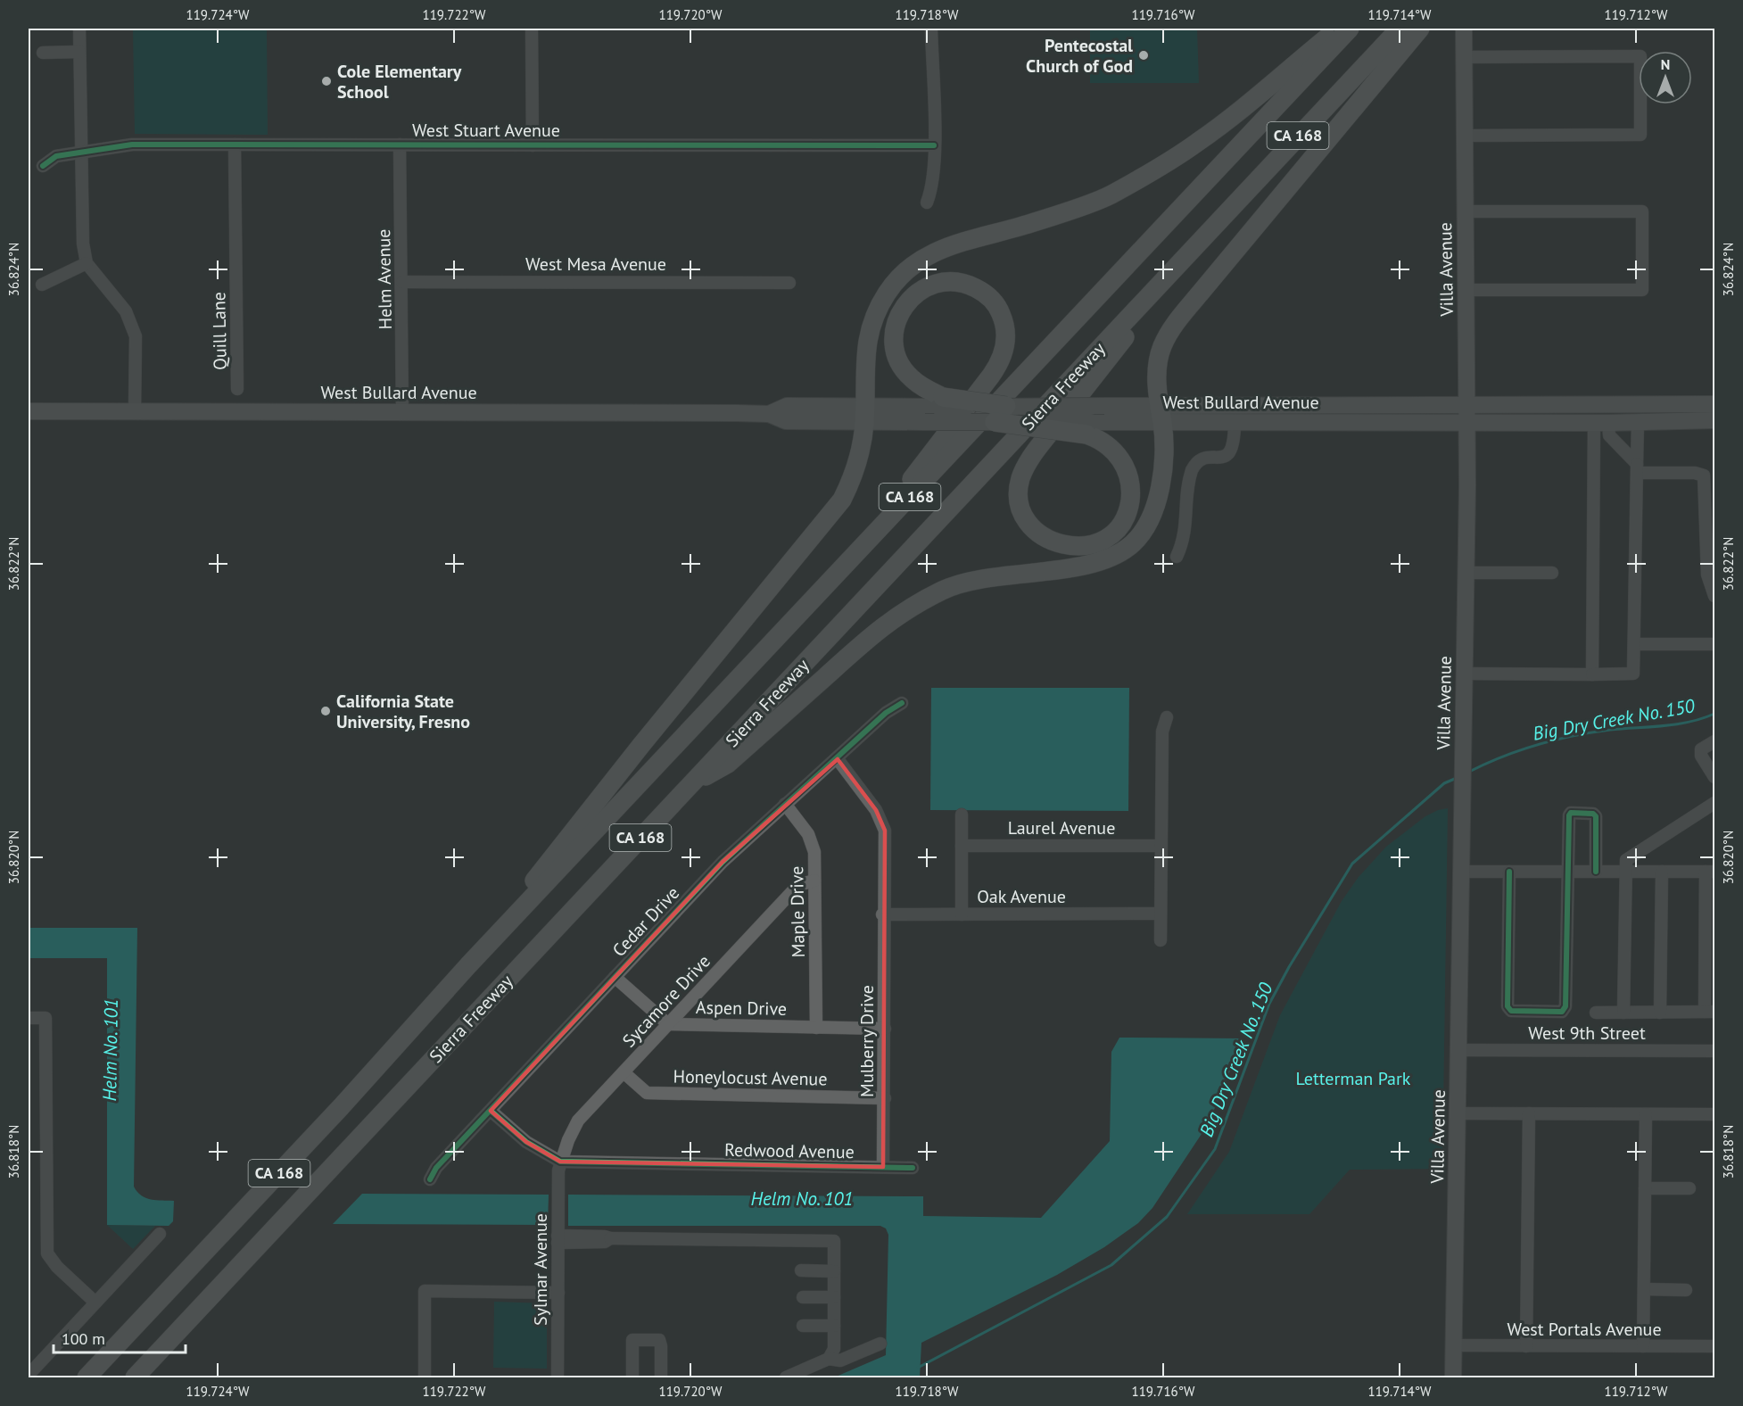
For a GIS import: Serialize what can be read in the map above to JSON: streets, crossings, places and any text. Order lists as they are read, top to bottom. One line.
{"streets":{"highway":["CA 168","Sierra Freeway"],"main road":["Villa Avenue","West Bullard Avenue"],"street":["West Stuart Avenue","West Mesa Avenue","Helm Avenue","Quill Lane","Laurel Avenue","Oak Avenue","Maple Drive","Cedar Drive","Sycamore Drive","Aspen Drive","West 9th Street","Mulberry Drive","Honeylocust Avenue","Redwood Avenue","Sylmar Avenue","West Portals Avenue"]},"crossings":[["West Stuart Avenue","Helm Avenue"],["West Stuart Avenue","Quill Lane"],["West Mesa Avenue","Helm Avenue"],["Villa Avenue","West Bullard Avenue"],["Villa Avenue","West 9th Street"],["Villa Avenue","West Portals Avenue"],["Helm Avenue","West Bullard Avenue"],["Oak Avenue","Mulberry Drive"],["Maple Drive","Cedar Drive"],["Maple Drive","Sycamore Drive"],["Maple Drive","Aspen Drive"],["Cedar Drive","Mulberry Drive"],["Cedar Drive","Redwood Avenue"],["Sycamore Drive","Aspen Drive"],["Sycamore Drive","Honeylocust Avenue"],["Sycamore Drive","Redwood Avenue"],["Sycamore Drive","Sylmar Avenue"],["Aspen Drive","Mulberry Drive"],["Mulberry Drive","Honeylocust Avenue"],["Mulberry Drive","Redwood Avenue"],["Redwood Avenue","Sylmar Avenue"]],"water":["Big Dry Creek No. 150","Helm No. 101"],"parks":["Letterman Park"],"places":["Pentecostal Church of God","Cole Elementary School","California State University, Fresno"],"scale_bar":"100 m","north":"top","coordinates":["119.724°W","119.722°W","119.720°W","119.718°W","119.716°W","119.714°W","119.712°W","36.824°N","36.822°N","36.820°N","36.818°N"]}
